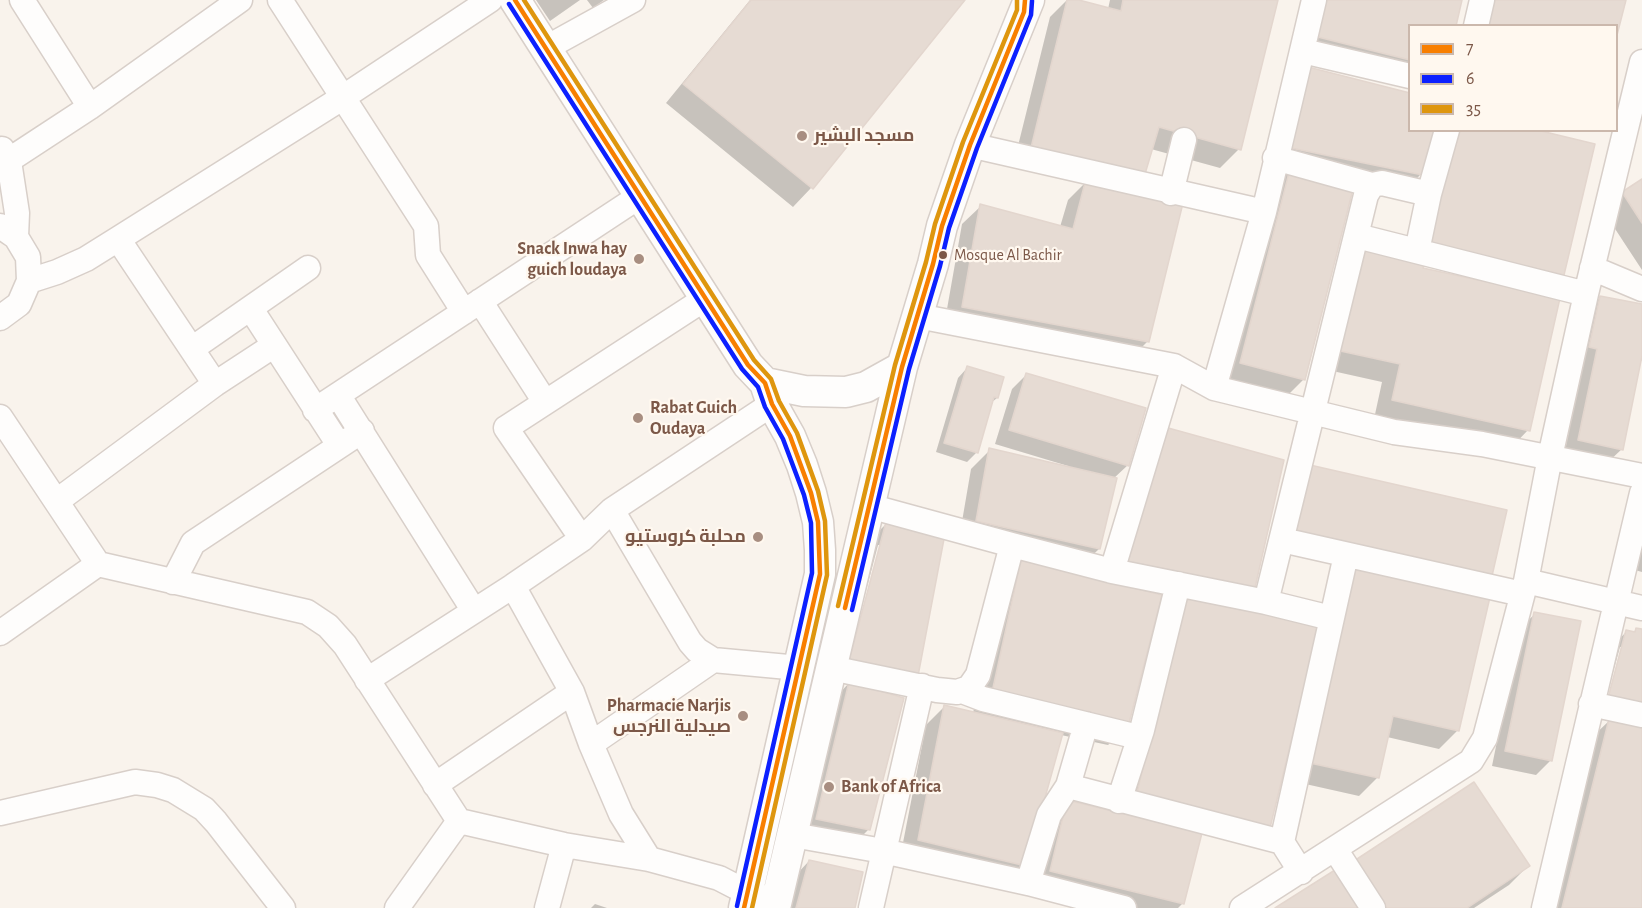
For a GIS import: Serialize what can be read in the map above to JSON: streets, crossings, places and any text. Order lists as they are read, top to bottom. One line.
{"places":["مسجد البشير","Mosque Al Bachir","Snack Inwa hay guich loudaya","Rabat Guich Oudaya","محلبة كروستيو","Pharmacie Narjis صيدلية النرجس","Bank of Africa"],"lines":["transit line 7","transit line 35","transit line 6"],"legend":["7","6","35"]}
